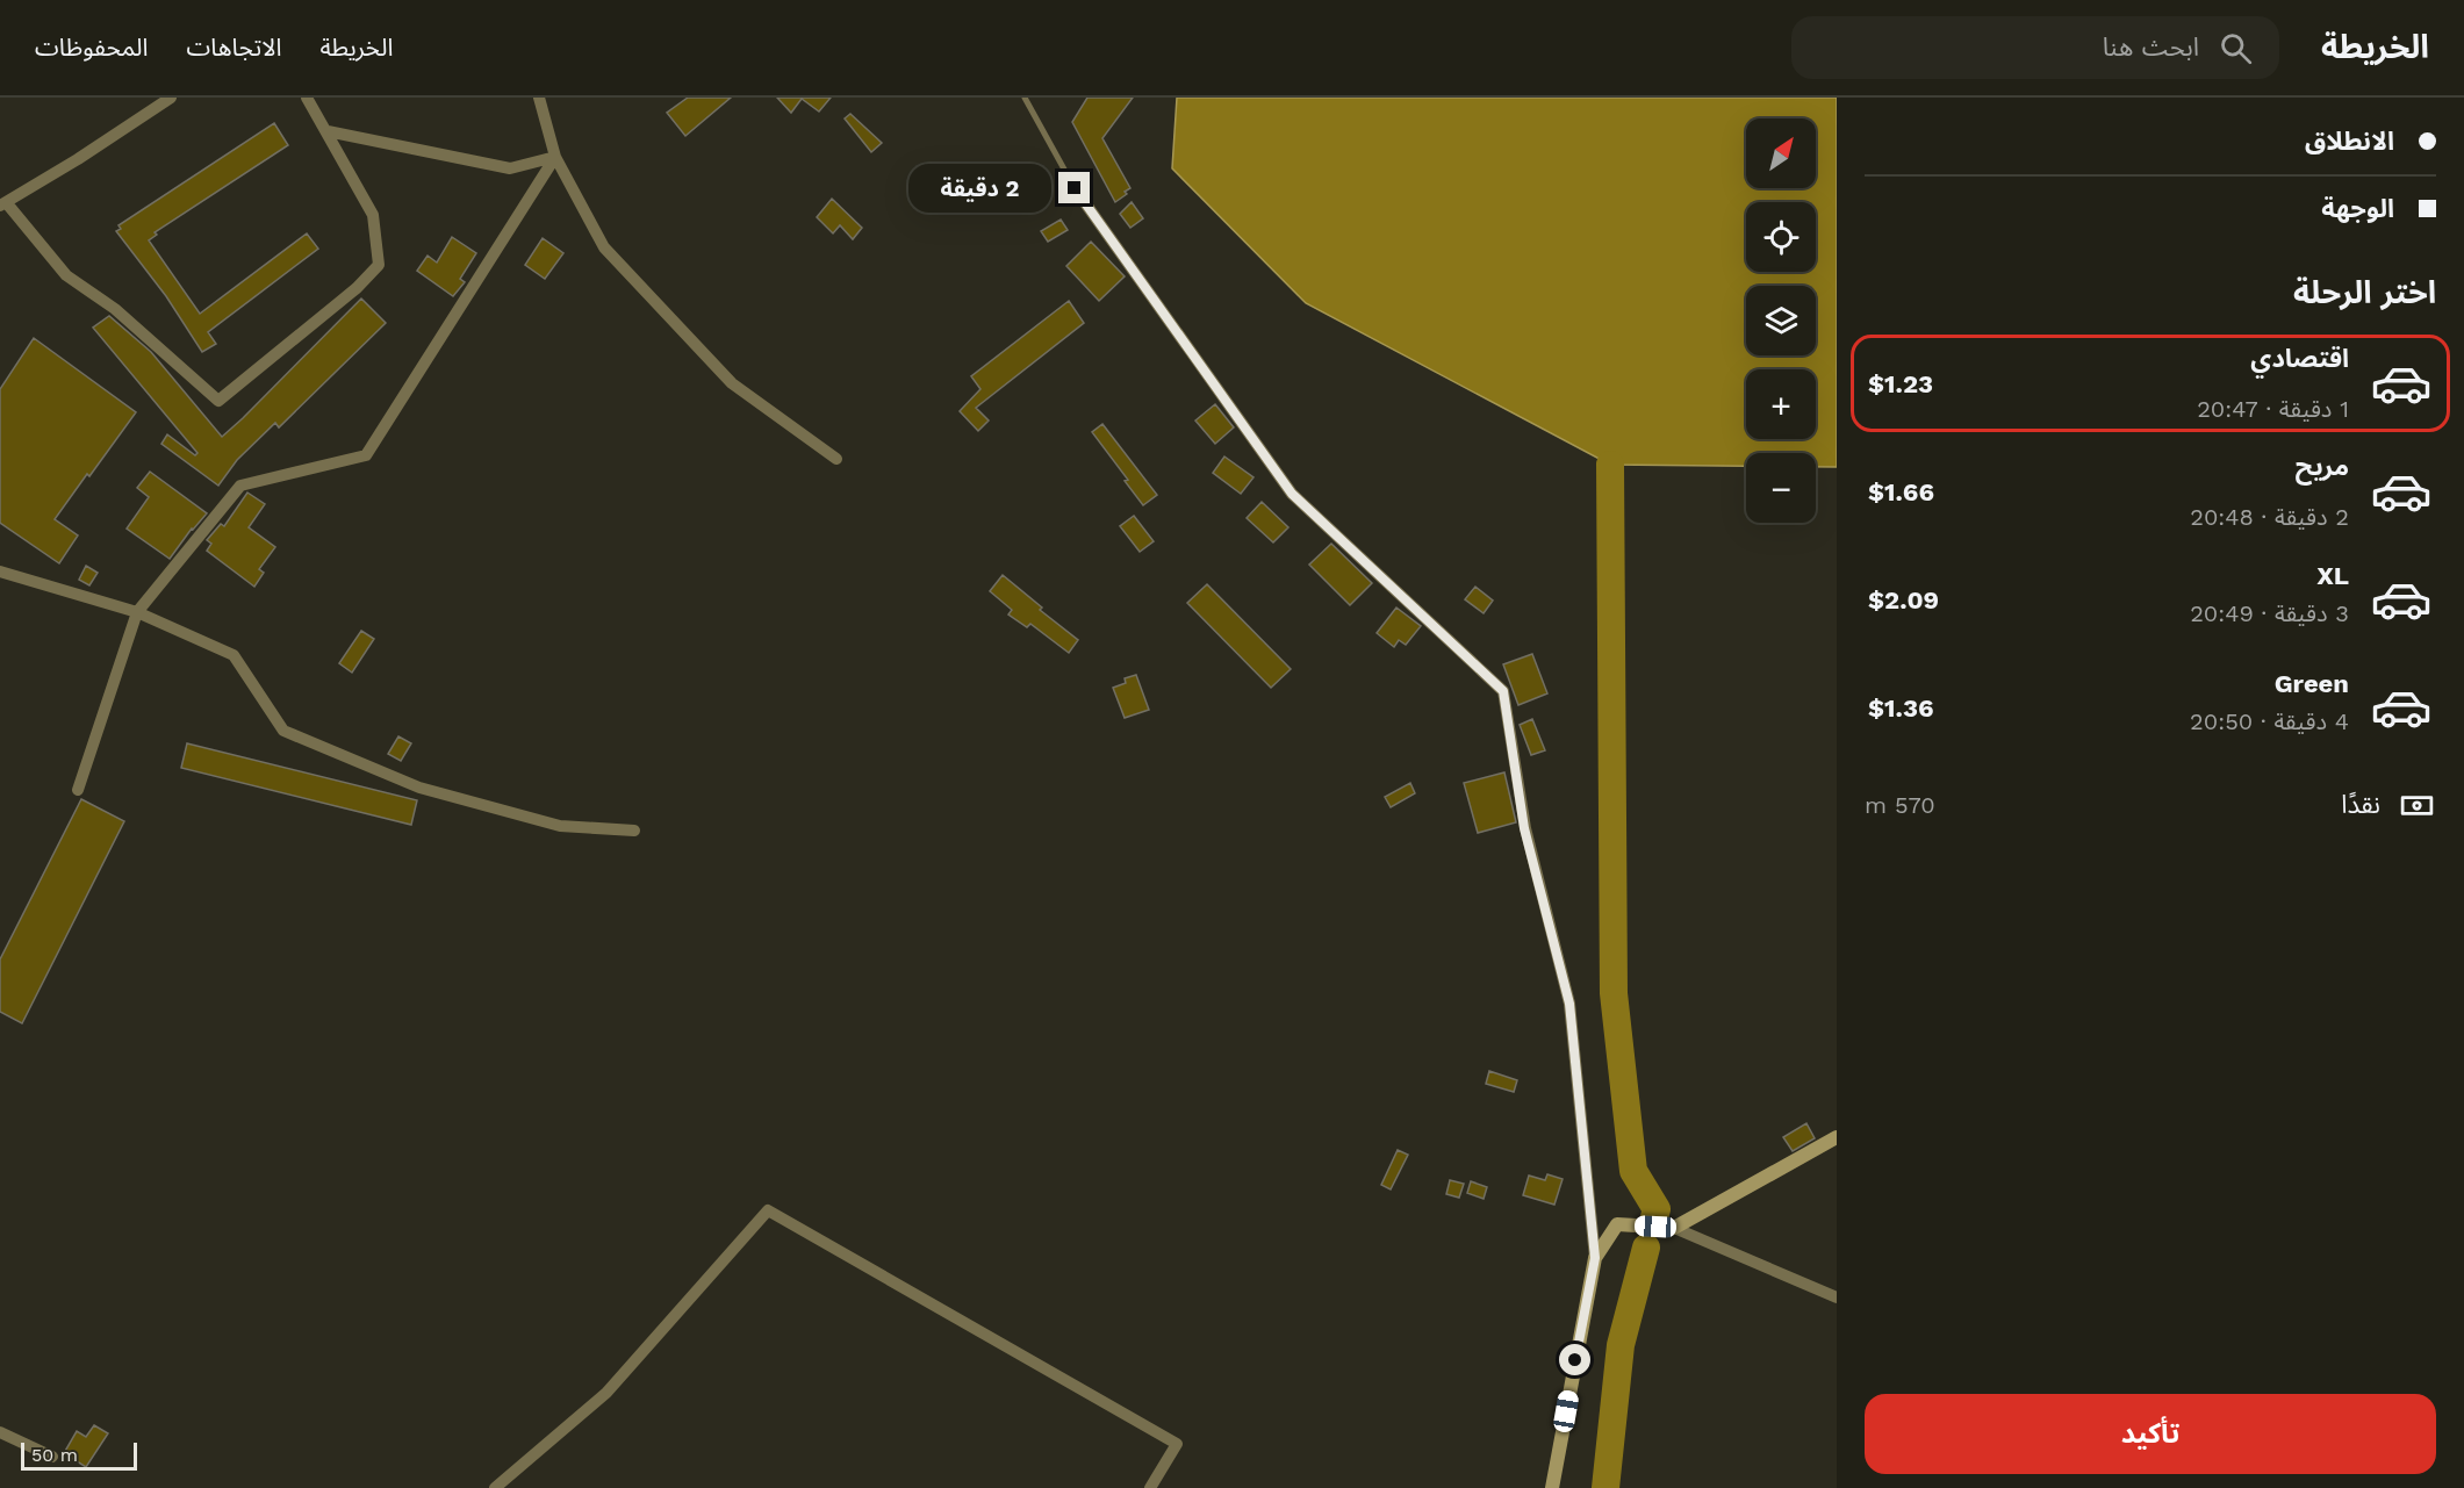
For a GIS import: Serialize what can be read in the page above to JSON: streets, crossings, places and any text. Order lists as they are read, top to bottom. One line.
{"scale_bar":"50 m","north":"top right","page":{"header":"الخريطة","search":"ابحث هنا","nav":["الخريطة","الاتجاهات","المحفوظات"],"banner":["الانطلاق","الوجهة"],"map_buttons":["+","−"],"bubble":"2 دقيقة","heading":"اختر الرحلة","list":[{"name":"اقتصادي","note":"1 دقيقة · 20:47","value":"$1.23"},{"name":"مريح","note":"2 دقيقة · 20:48","value":"$1.66"},{"name":"XL","note":"3 دقيقة · 20:49","value":"$2.09"},{"name":"Green","note":"4 دقيقة · 20:50","value":"$1.36"}],"pay":["نقدًا","570 m"],"buttons":"تأكيد","scale":"50 m"}}
